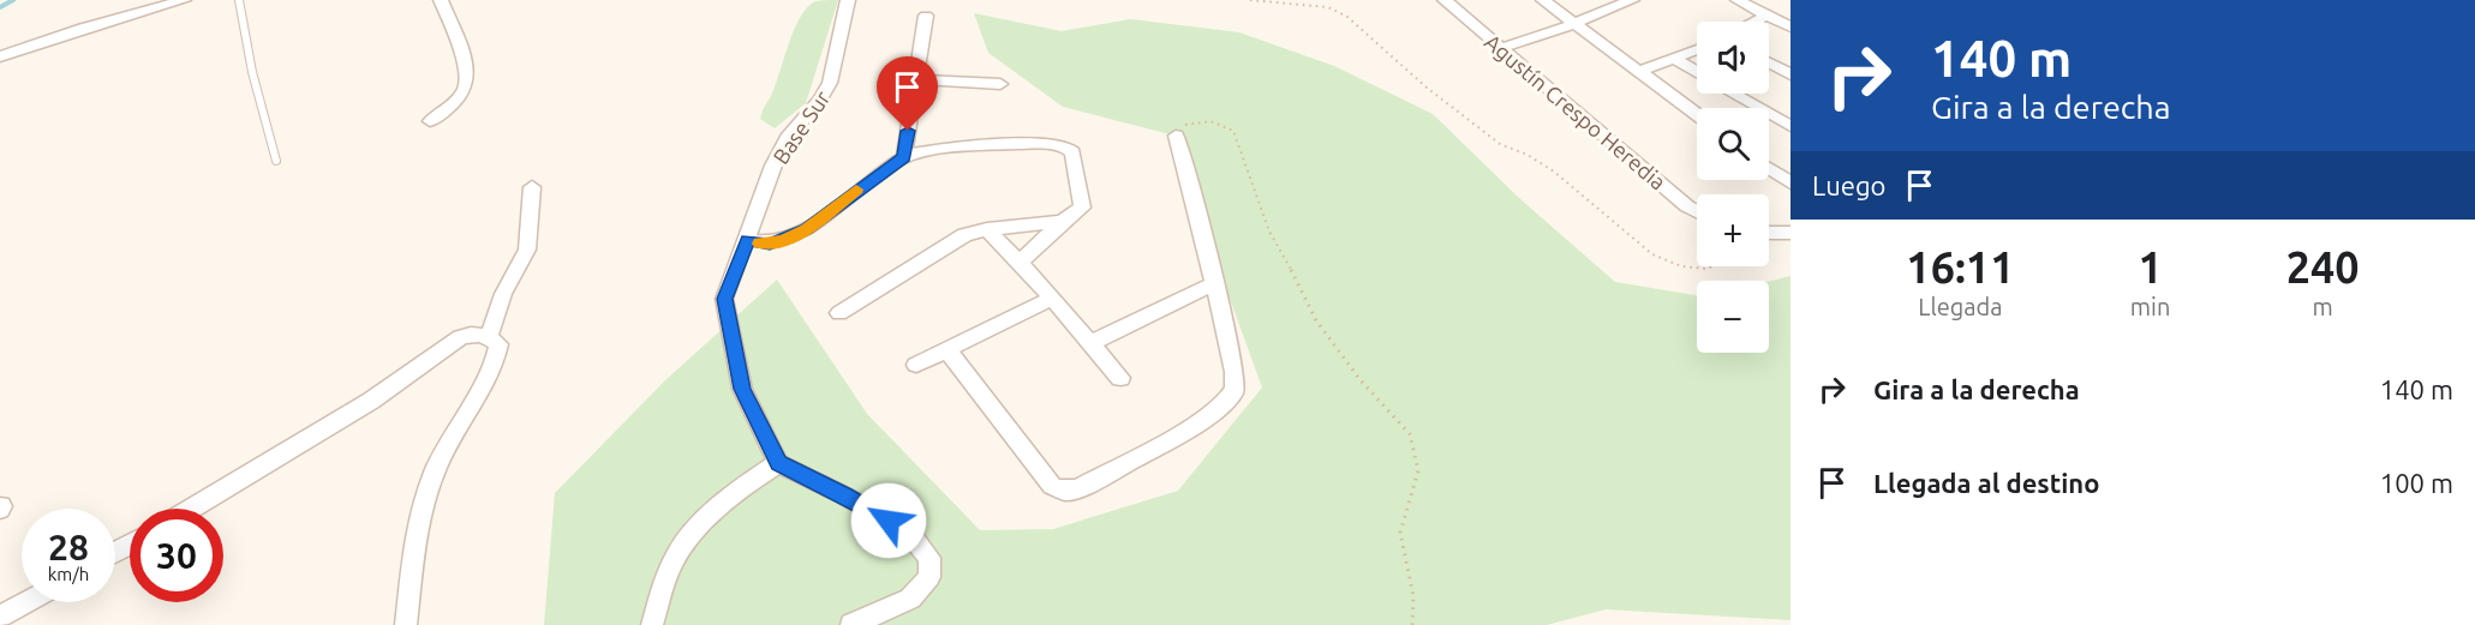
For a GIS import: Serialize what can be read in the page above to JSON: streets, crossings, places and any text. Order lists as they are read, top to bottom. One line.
{"streets":{"street":["Agustín Crespo Heredia","Base Sur"]},"page":{"turn":["140 m","Gira a la derecha"],"map_buttons":["+","−"],"then":"Luego","eta":["16:11","Llegada","1","min","240","m"],"list":[{"name":"Gira a la derecha","value":"140 m"},{"name":"Llegada al destino","value":"100 m"}],"speed":"28 km/h","limit":"30"}}
